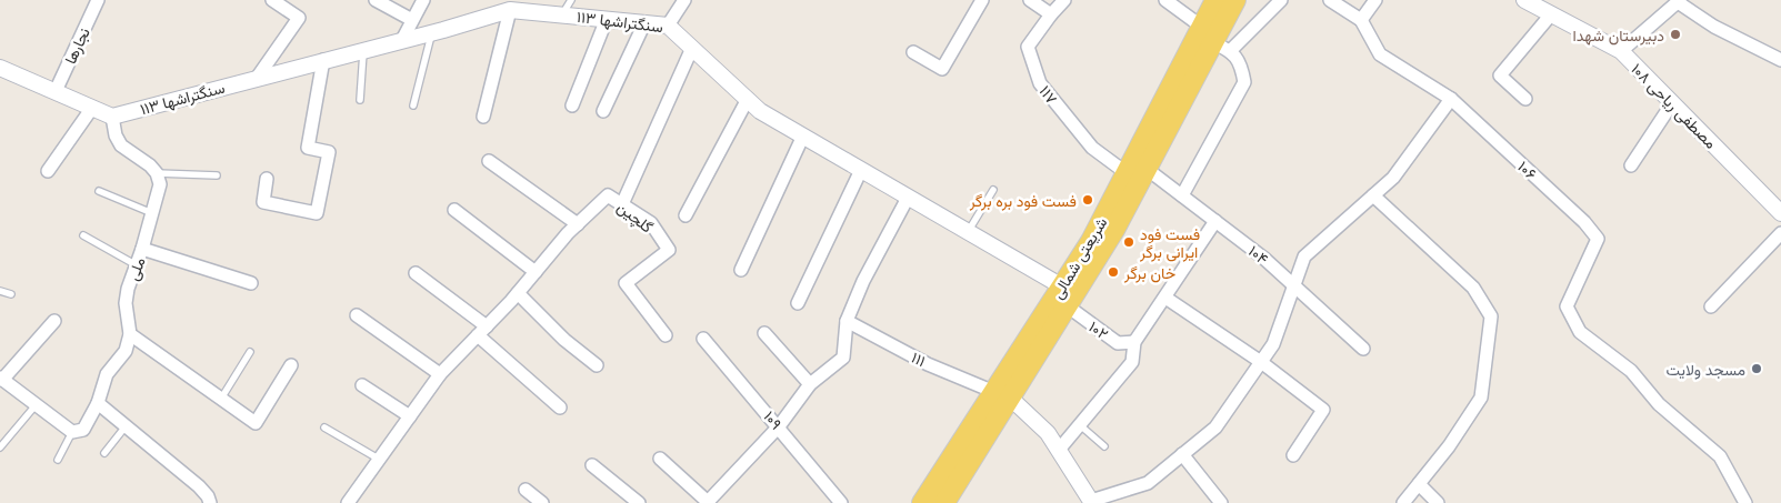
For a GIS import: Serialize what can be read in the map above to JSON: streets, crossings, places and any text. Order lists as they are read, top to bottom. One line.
{"streets":{"main road":["شریعتی شمالی"],"street":["سنگتراشها ۱۱۳","نجارها","۱۱۷","مصطفی ریاحی ۱۰۸","۱۰۶","گلچین","۱۰۴","ملی","۱۰۲","۱۱۱","۱۰۹"]},"crossings":[["سنگتراشها ۱۱۳","شریعتی شمالی"],["۱۱۷","شریعتی شمالی"],["۱۰۴","شریعتی شمالی"],["شریعتی شمالی","۱۰۲"],["شریعتی شمالی","۱۱۱"]],"places":["دبیرستان شهدا","فست فود بره برگر","فست فود ایرانی برگر","خان برگر","مسجد ولایت"]}
